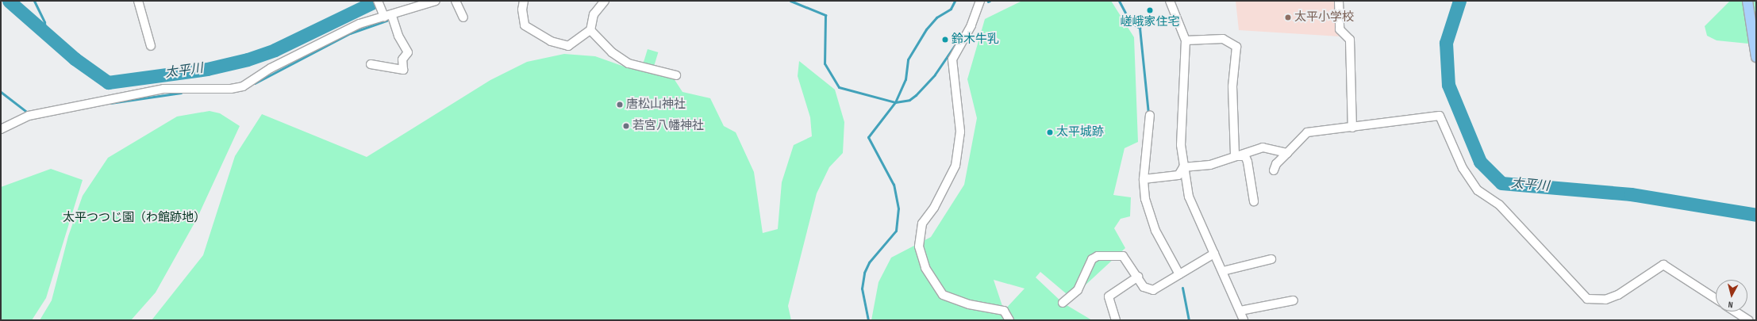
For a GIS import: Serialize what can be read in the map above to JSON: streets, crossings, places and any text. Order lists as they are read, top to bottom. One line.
{"water":["太平川"],"parks":["太平つつじ園（わ館跡地）"],"places":["嵯峨家住宅","太平小学校","鈴木牛乳","唐松山神社","若宮八幡神社","太平城跡"],"north":"bottom"}
